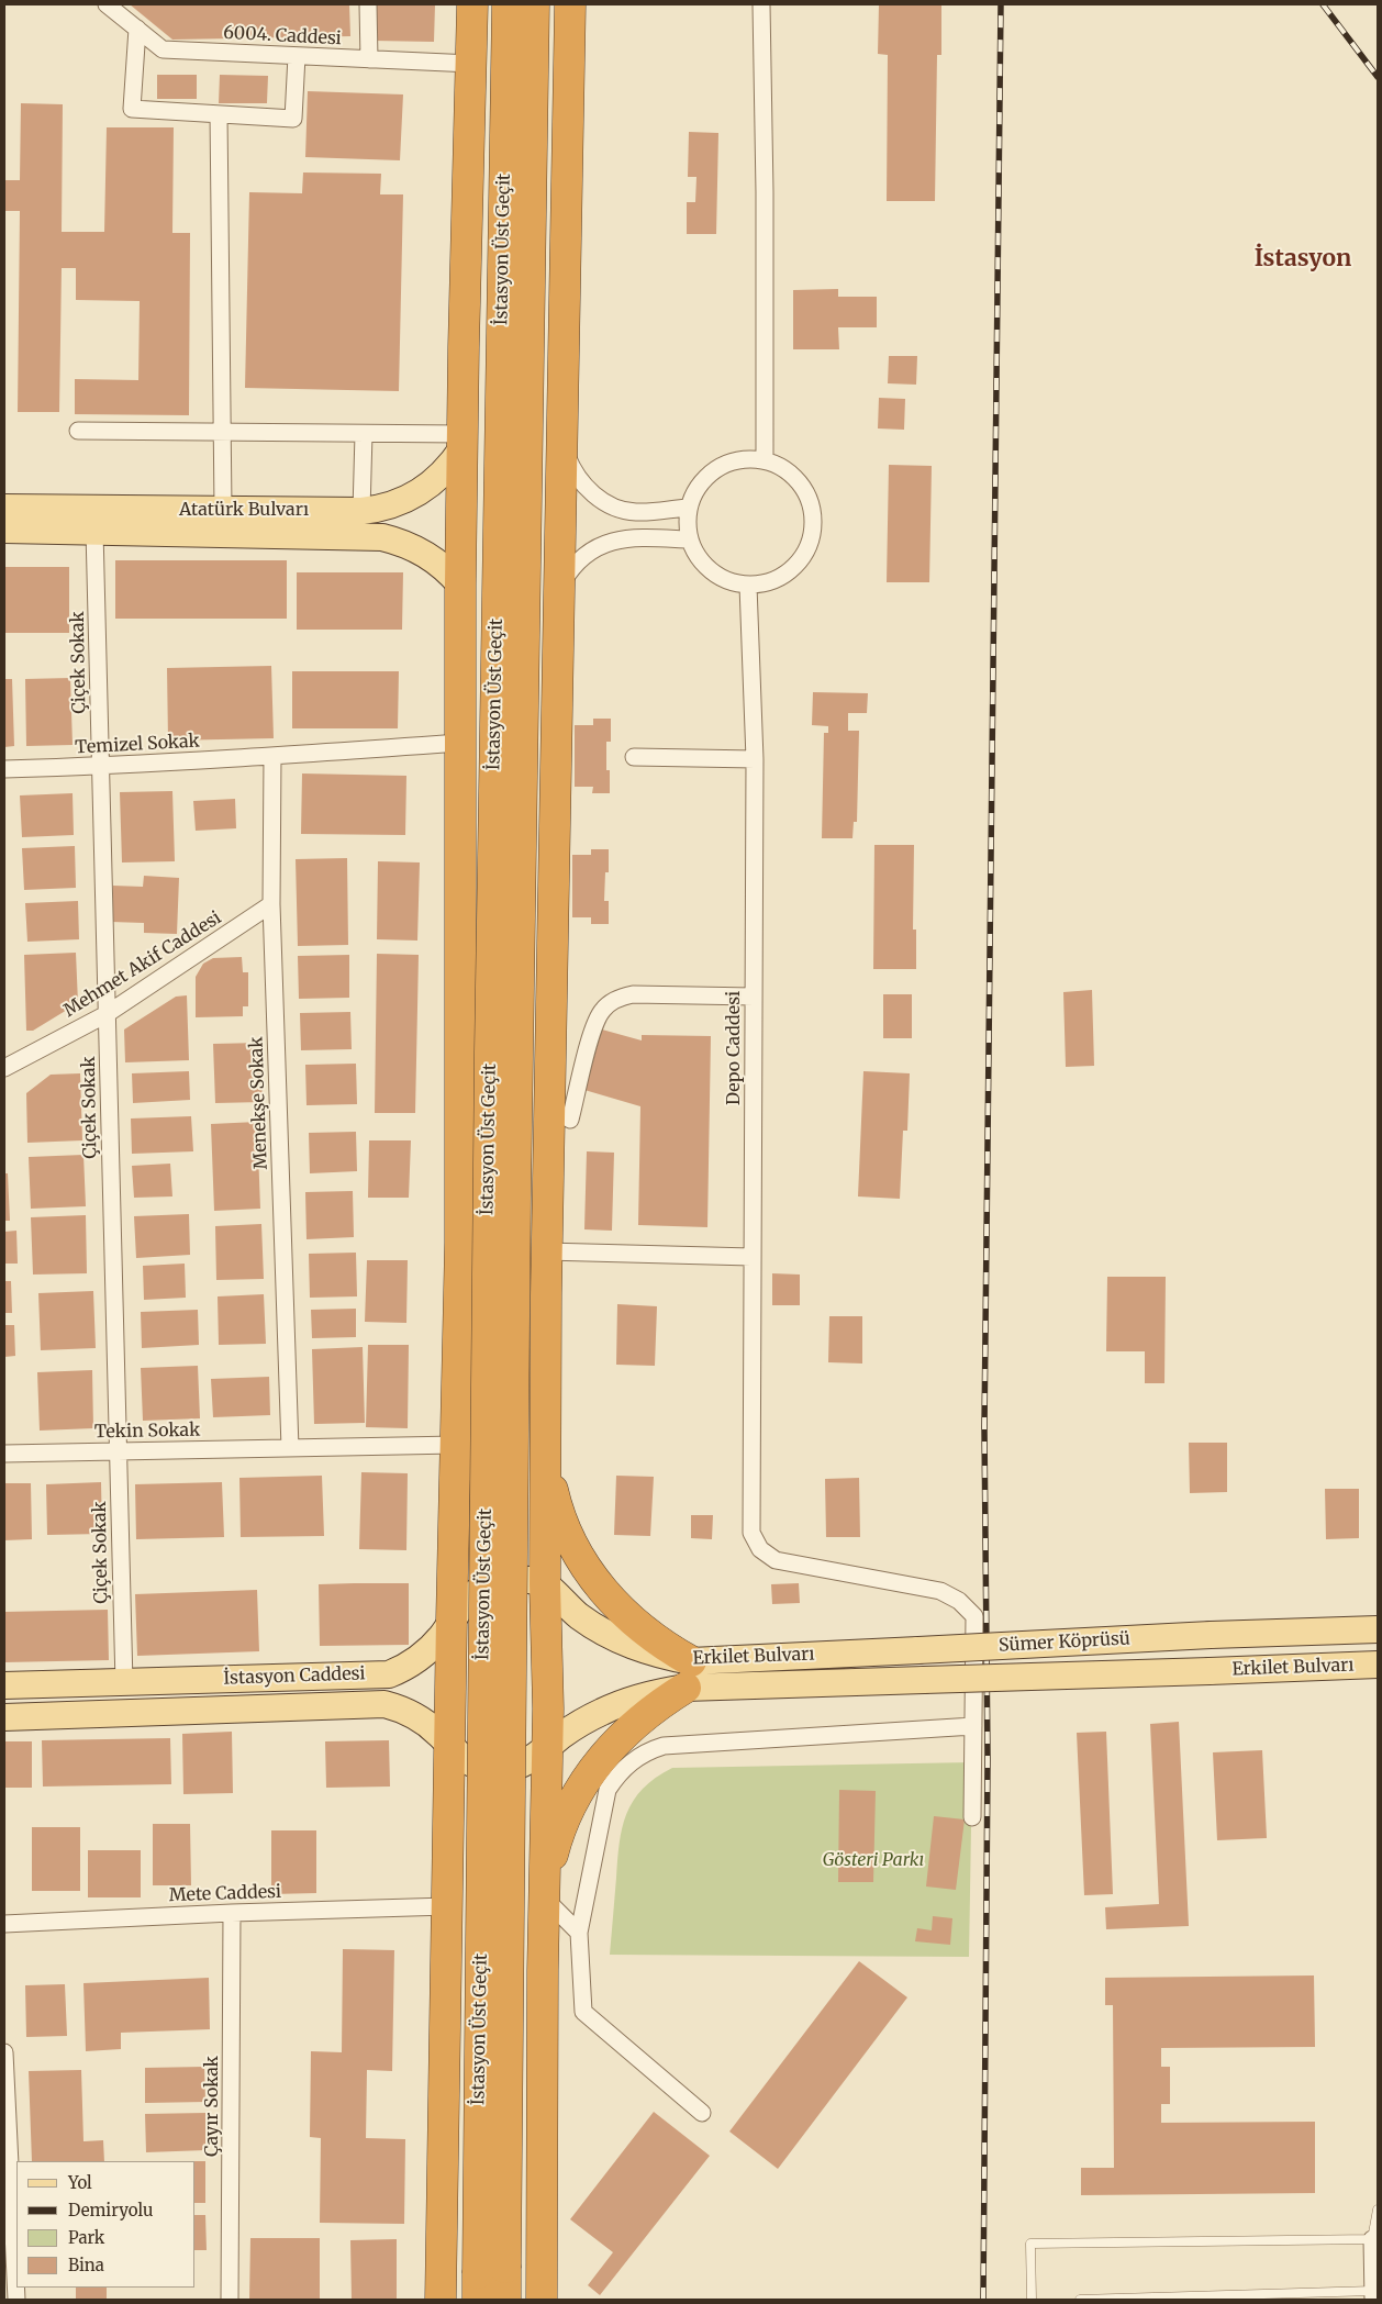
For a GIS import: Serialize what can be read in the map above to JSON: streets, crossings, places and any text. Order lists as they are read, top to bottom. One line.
{"streets":{"highway":["İstasyon Üst Geçit"],"main road":["Atatürk Bulvarı","Sümer Köprüsü","Erkilet Bulvarı","İstasyon Caddesi"],"street":["6004. Caddesi","Çiçek Sokak","Temizel Sokak","Mehmet Akif Caddesi","Depo Caddesi","Menekşe Sokak","Tekin Sokak","Mete Caddesi","Çayır Sokak"]},"crossings":[["Atatürk Bulvarı","Çiçek Sokak"],["Çiçek Sokak","Temizel Sokak"],["Çiçek Sokak","Mehmet Akif Caddesi"],["Çiçek Sokak","Tekin Sokak"],["Çiçek Sokak","İstasyon Caddesi"],["Temizel Sokak","Menekşe Sokak"],["Mehmet Akif Caddesi","Menekşe Sokak"],["Menekşe Sokak","Tekin Sokak"],["Sümer Köprüsü","Erkilet Bulvarı"],["Erkilet Bulvarı","İstasyon Caddesi"],["Mete Caddesi","Çayır Sokak"]],"districts":["İstasyon"],"parks":["Gösteri Parkı"],"legend":["Yol","Demiryolu","Park","Bina"]}
